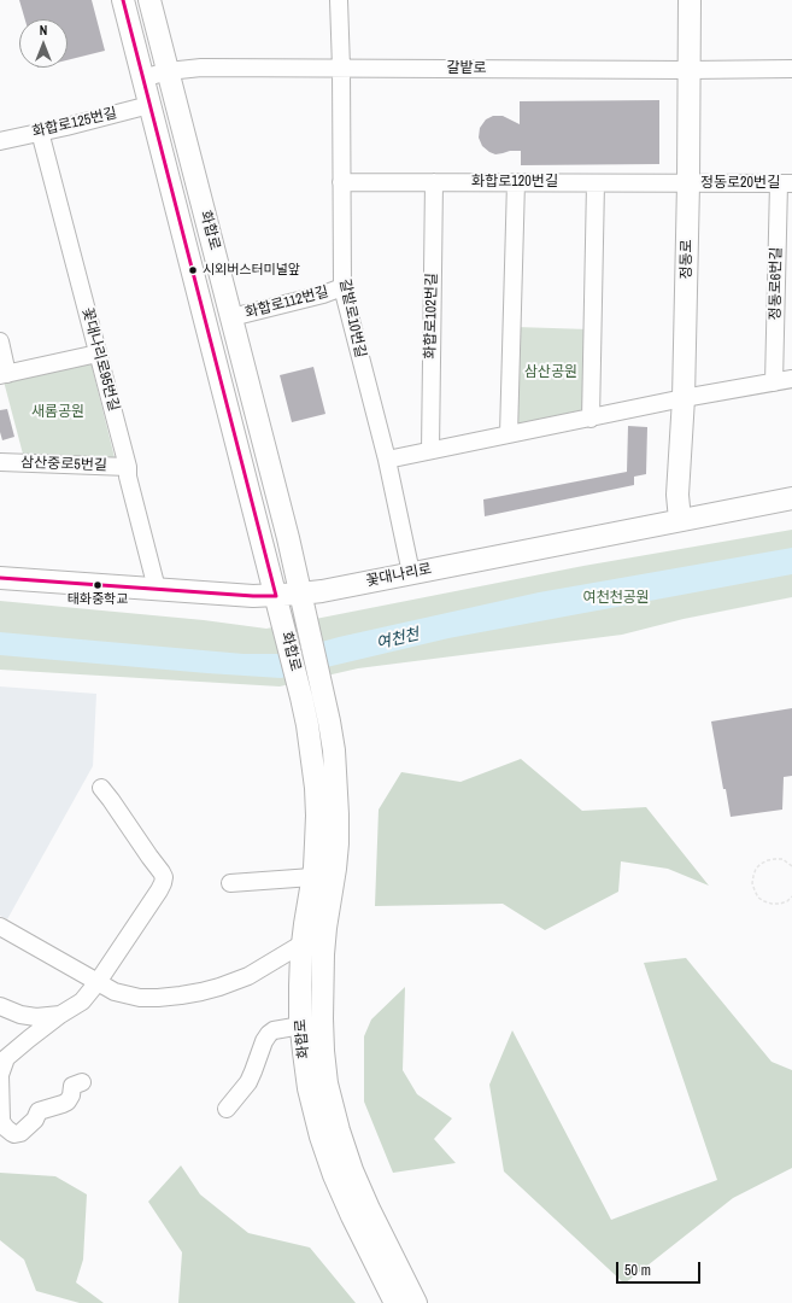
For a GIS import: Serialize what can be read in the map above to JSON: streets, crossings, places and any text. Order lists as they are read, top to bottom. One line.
{"streets":{"main road":["화합로","정동로","꽃대나리로"],"street":["갈밭로","화합로125번길","화합로120번길","정동로20번길","정동로6번길","화합로112번길","화합로102번길","갈밭로10번길","꽃대나리로95번길","삼산중로5번길"]},"crossings":[["갈밭로","화합로"],["갈밭로","정동로"],["갈밭로","갈밭로10번길"],["화합로125번길","화합로"],["화합로125번길","꽃대나리로95번길"],["화합로120번길","정동로20번길"],["화합로120번길","정동로"],["화합로120번길","화합로102번길"],["화합로120번길","갈밭로10번길"],["정동로20번길","정동로"],["정동로20번길","정동로6번길"],["화합로","화합로112번길"],["화합로","꽃대나리로"],["정동로","꽃대나리로"],["화합로112번길","갈밭로10번길"],["갈밭로10번길","꽃대나리로"],["꽃대나리로95번길","삼산중로5번길"],["꽃대나리로95번길","꽃대나리로"]],"water":["여천천"],"parks":["삼산공원","새롬공원","여천천공원"],"places":["시외버스터미널앞","태화중학교"],"scale_bar":"50 m","north":"top"}
